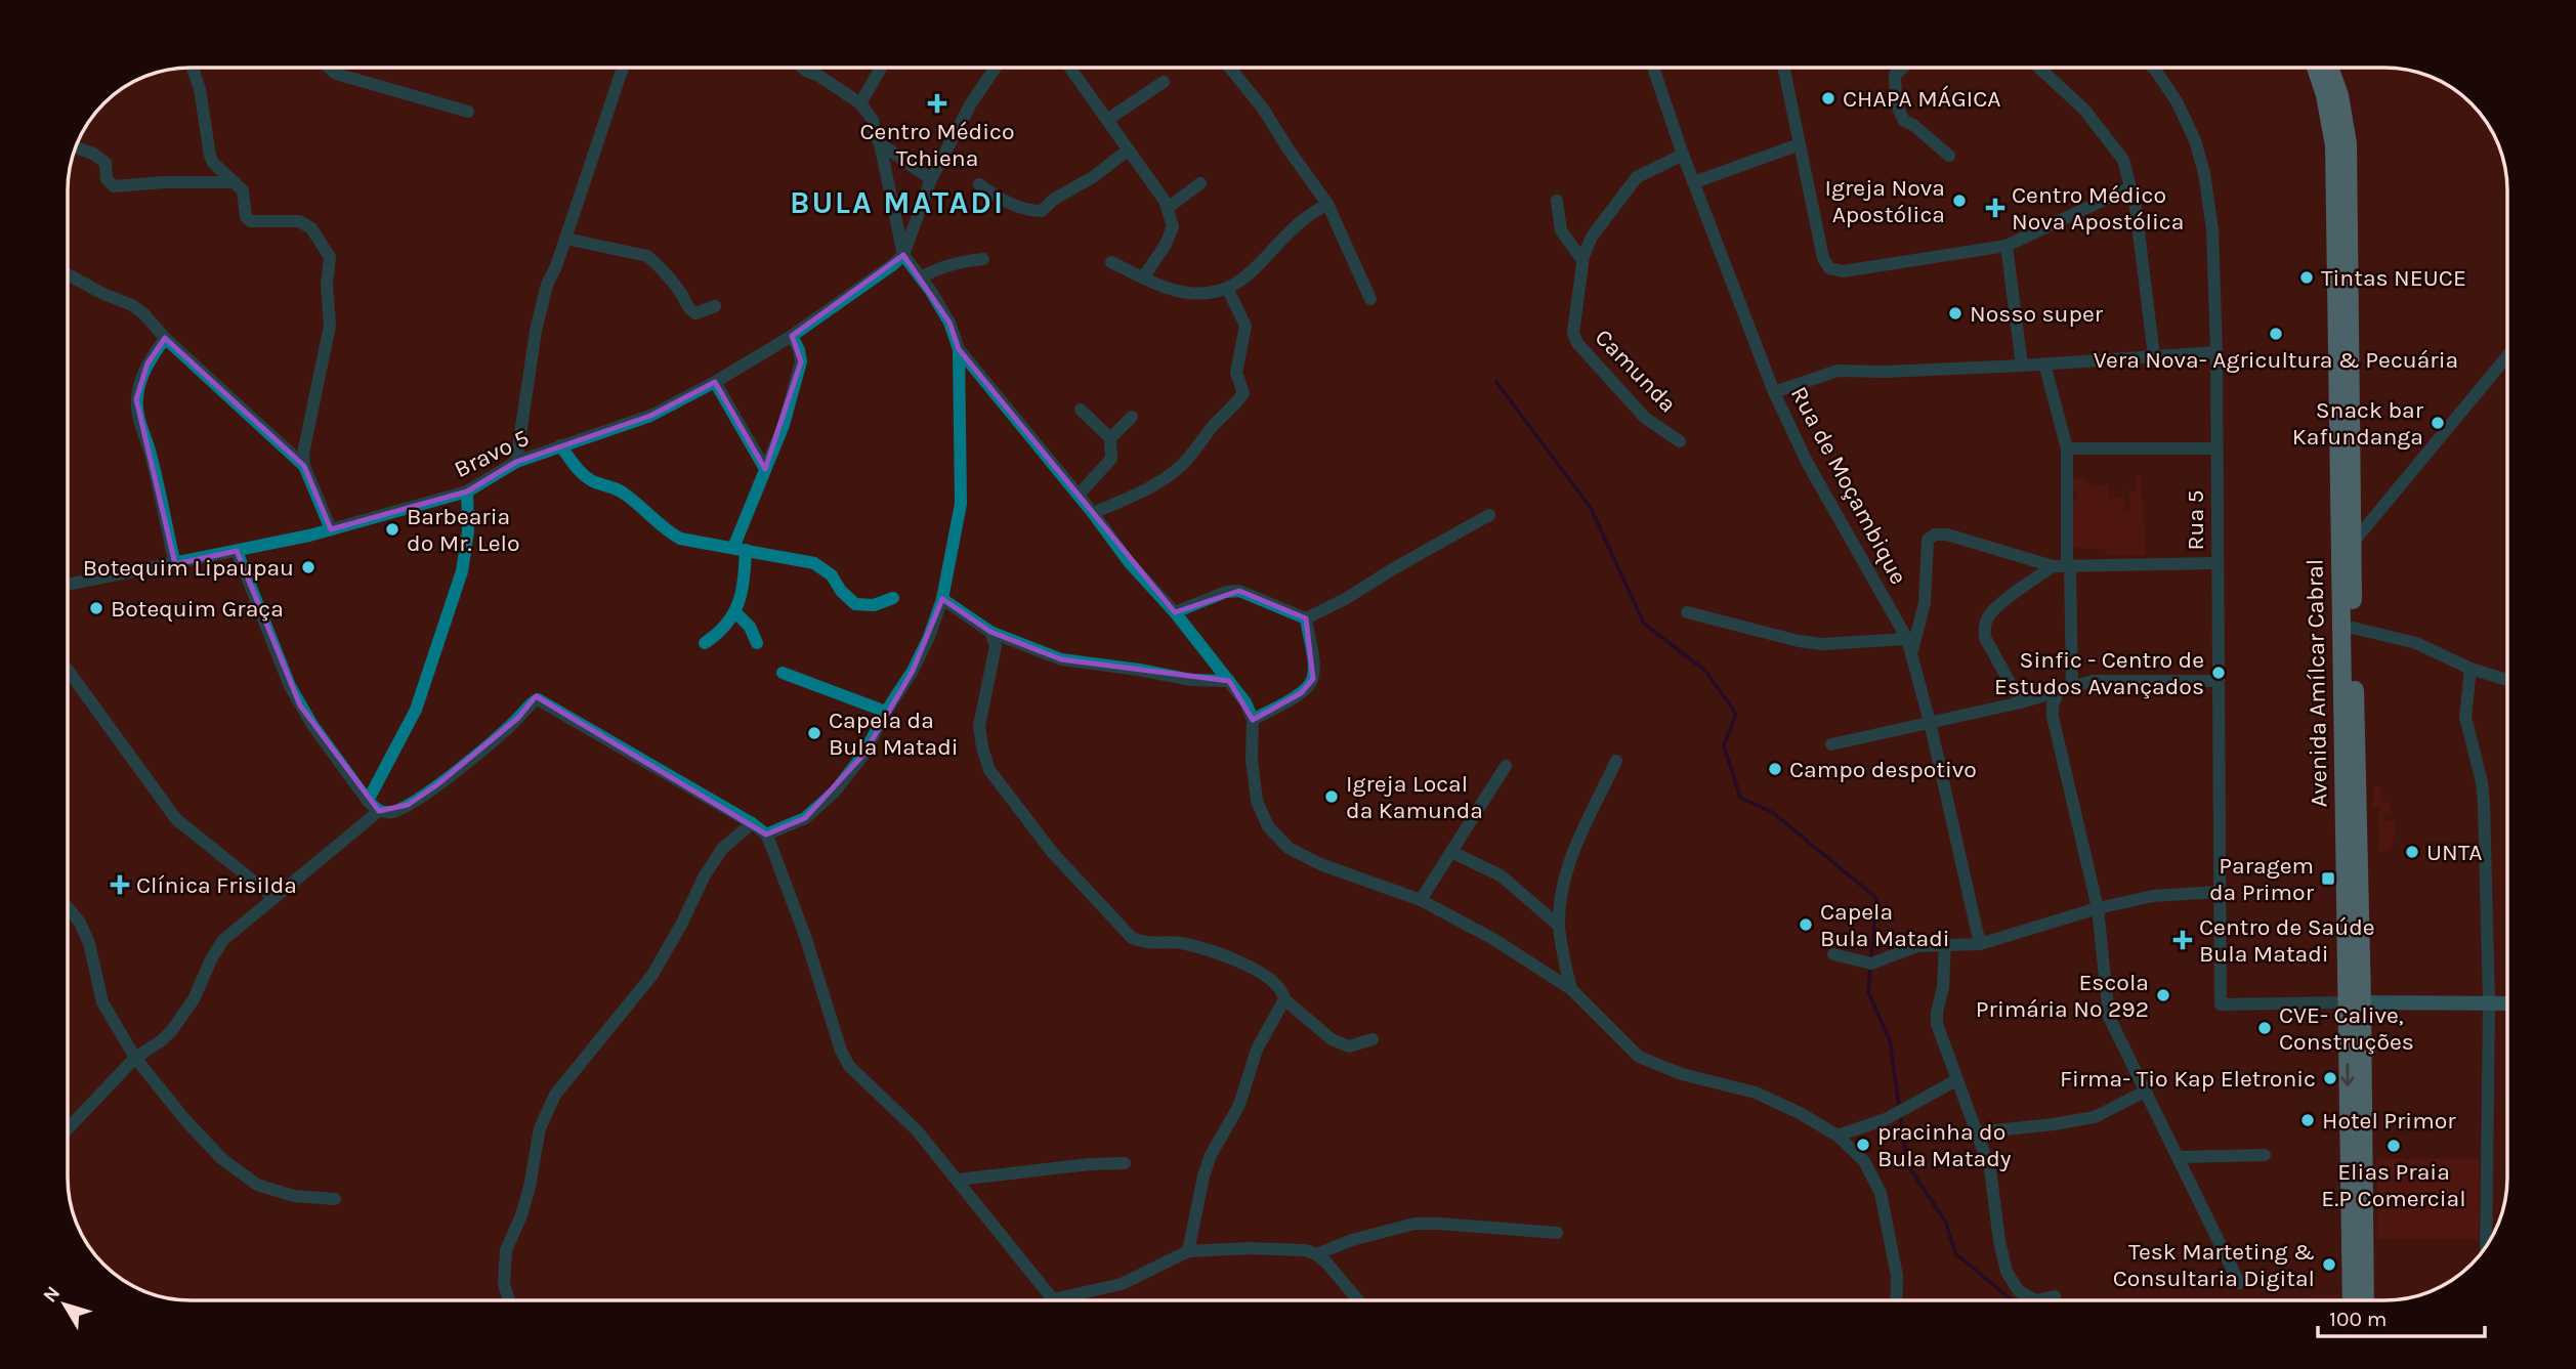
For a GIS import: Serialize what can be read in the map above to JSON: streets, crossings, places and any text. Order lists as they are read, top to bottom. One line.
{"streets":{"main road":["Avenida Amílcar Cabral"],"street":["Camunda","Bravo 5","Rua de Moçambique","Rua 5"]},"crossings":[["Camunda","Rua de Moçambique"],["Rua 5","Avenida Amílcar Cabral"]],"districts":["BULA MATADI"],"places":{"other":["CHAPA MÁGICA","Igreja Nova Apostólica","Tintas NEUCE","Nosso super","Vera Nova- Agricultura & Pecuária","Snack bar Kafundanga","Barbearia do Mr. Lelo","Botequim Lipaupau","Botequim Graça","Sinfic - Centro de Estudos Avançados","Capela da Bula Matadi","Campo despotivo","Igreja Local da Kamunda","UNTA","Capela Bula Matadi","Escola Primária Nº 292","CVE- Calive, Construções","Firma- Tio Kap Eletronic","Hotel Primor","pracinha do Bula Matady","Elias Praia E.P Comercial","Tesk Marteting & Consultaria Digital"],"health":["Centro Médico Tchiena","Centro Médico Nova Apostólica","Clínica Frisilda","Centro de Saúde Bula Matadi"],"transit":["Paragem da Primor"]},"scale_bar":"100 m","north":"top left"}
